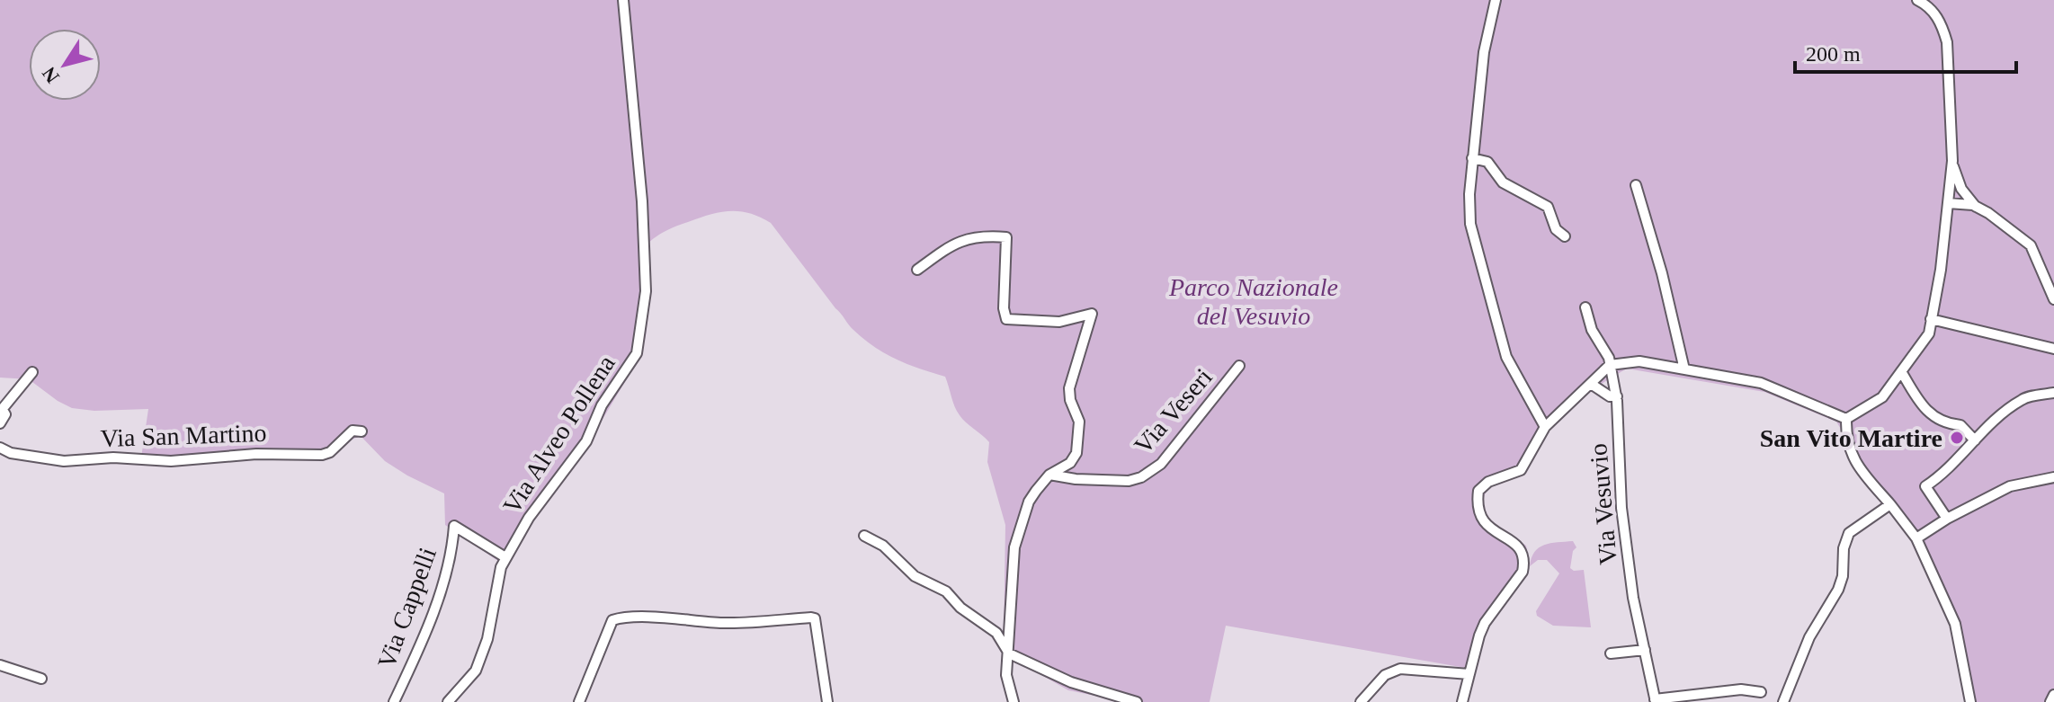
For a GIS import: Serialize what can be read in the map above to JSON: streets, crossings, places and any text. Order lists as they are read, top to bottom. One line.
{"streets":{"street":["Via Veseri","Via Alveo Pollena","Via San Martino","Via Vesuvio","Via Cappelli"]},"crossings":[["Via Alveo Pollena","Via Cappelli"]],"parks":["Parco Nazionale del Vesuvio"],"places":["San Vito Martire"],"scale_bar":"200 m","north":"bottom left"}
